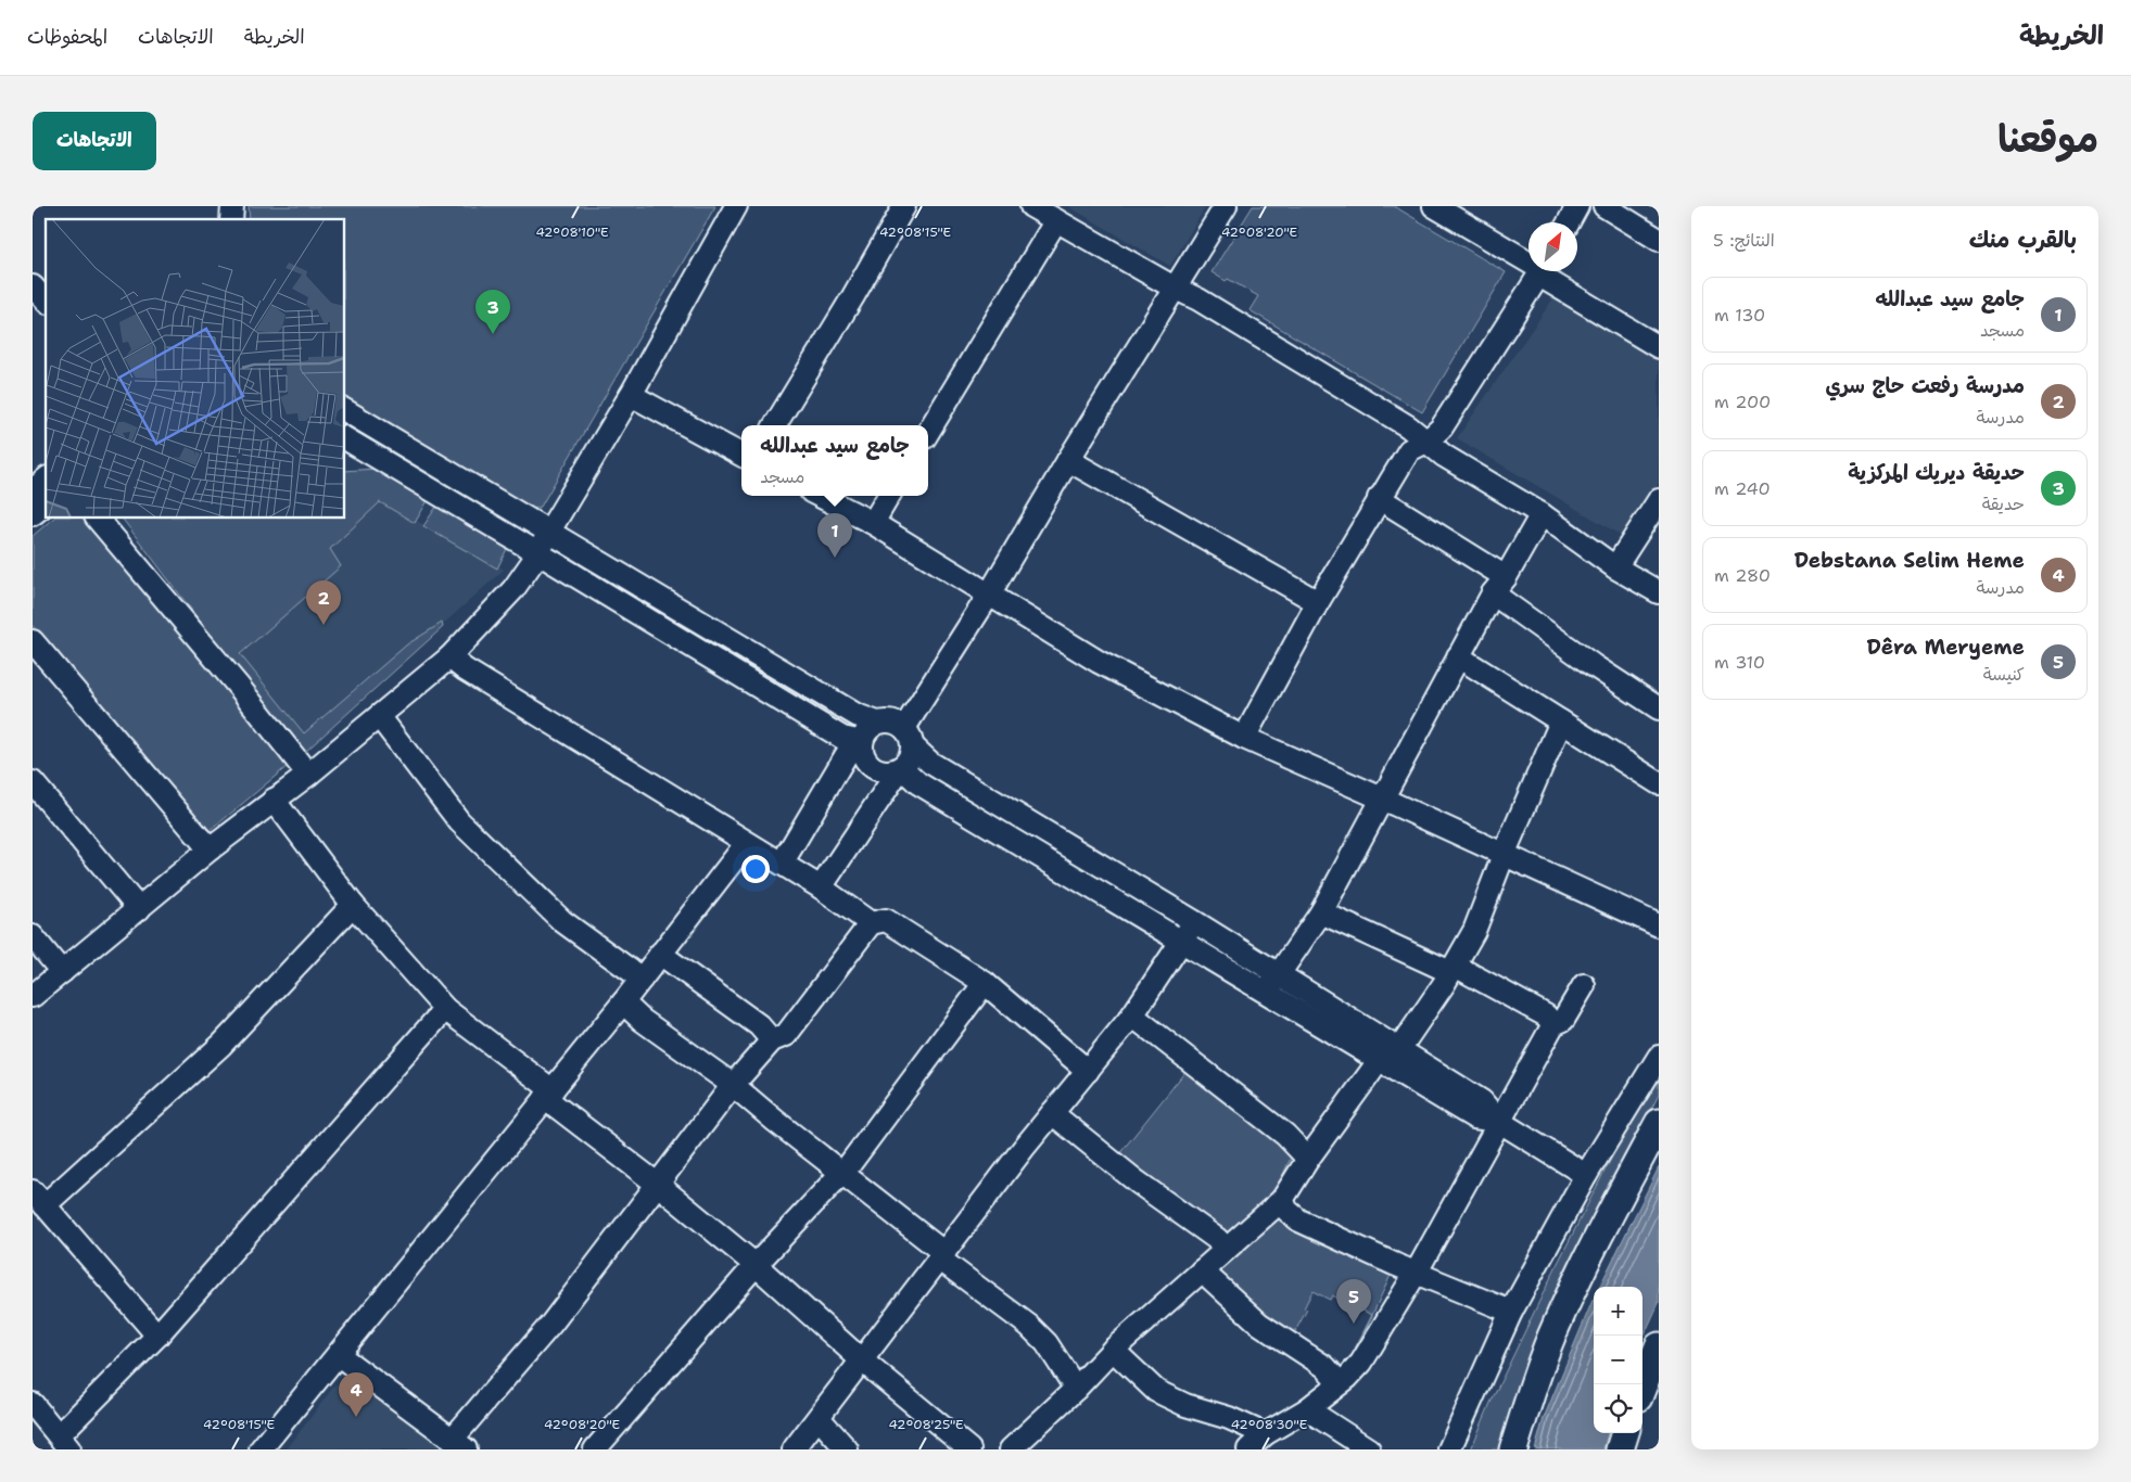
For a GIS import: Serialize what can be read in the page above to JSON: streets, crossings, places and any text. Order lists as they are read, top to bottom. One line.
{"north":"top right","page":{"header":"الخريطة","nav":["الخريطة","الاتجاهات","المحفوظات"],"title":"موقعنا","buttons":"الاتجاهات","heading":["بالقرب منك","النتائج: 5"],"list":[{"mark":"1","name":"جامع سيد عبدالله","note":"مسجد","value":"130 m"},{"mark":"2","name":"مدرسة رفعت حاج سري","note":"مدرسة","value":"200 m"},{"mark":"3","name":"حديقة ديريك المركزية","note":"حديقة","value":"240 m"},{"mark":"4","name":"Debstana Selim Heme","note":"مدرسة","value":"280 m"},{"mark":"5","name":"Dêra Meryeme","note":"كنيسة","value":"310 m"}],"pins":["3","1","2","5","4"],"popup":["جامع سيد عبدالله","مسجد"],"map_buttons":["+","−"]},"coordinates":["42°08'10\"E","42°08'15\"E","42°08'20\"E","42°08'25\"E","42°08'30\"E"]}
